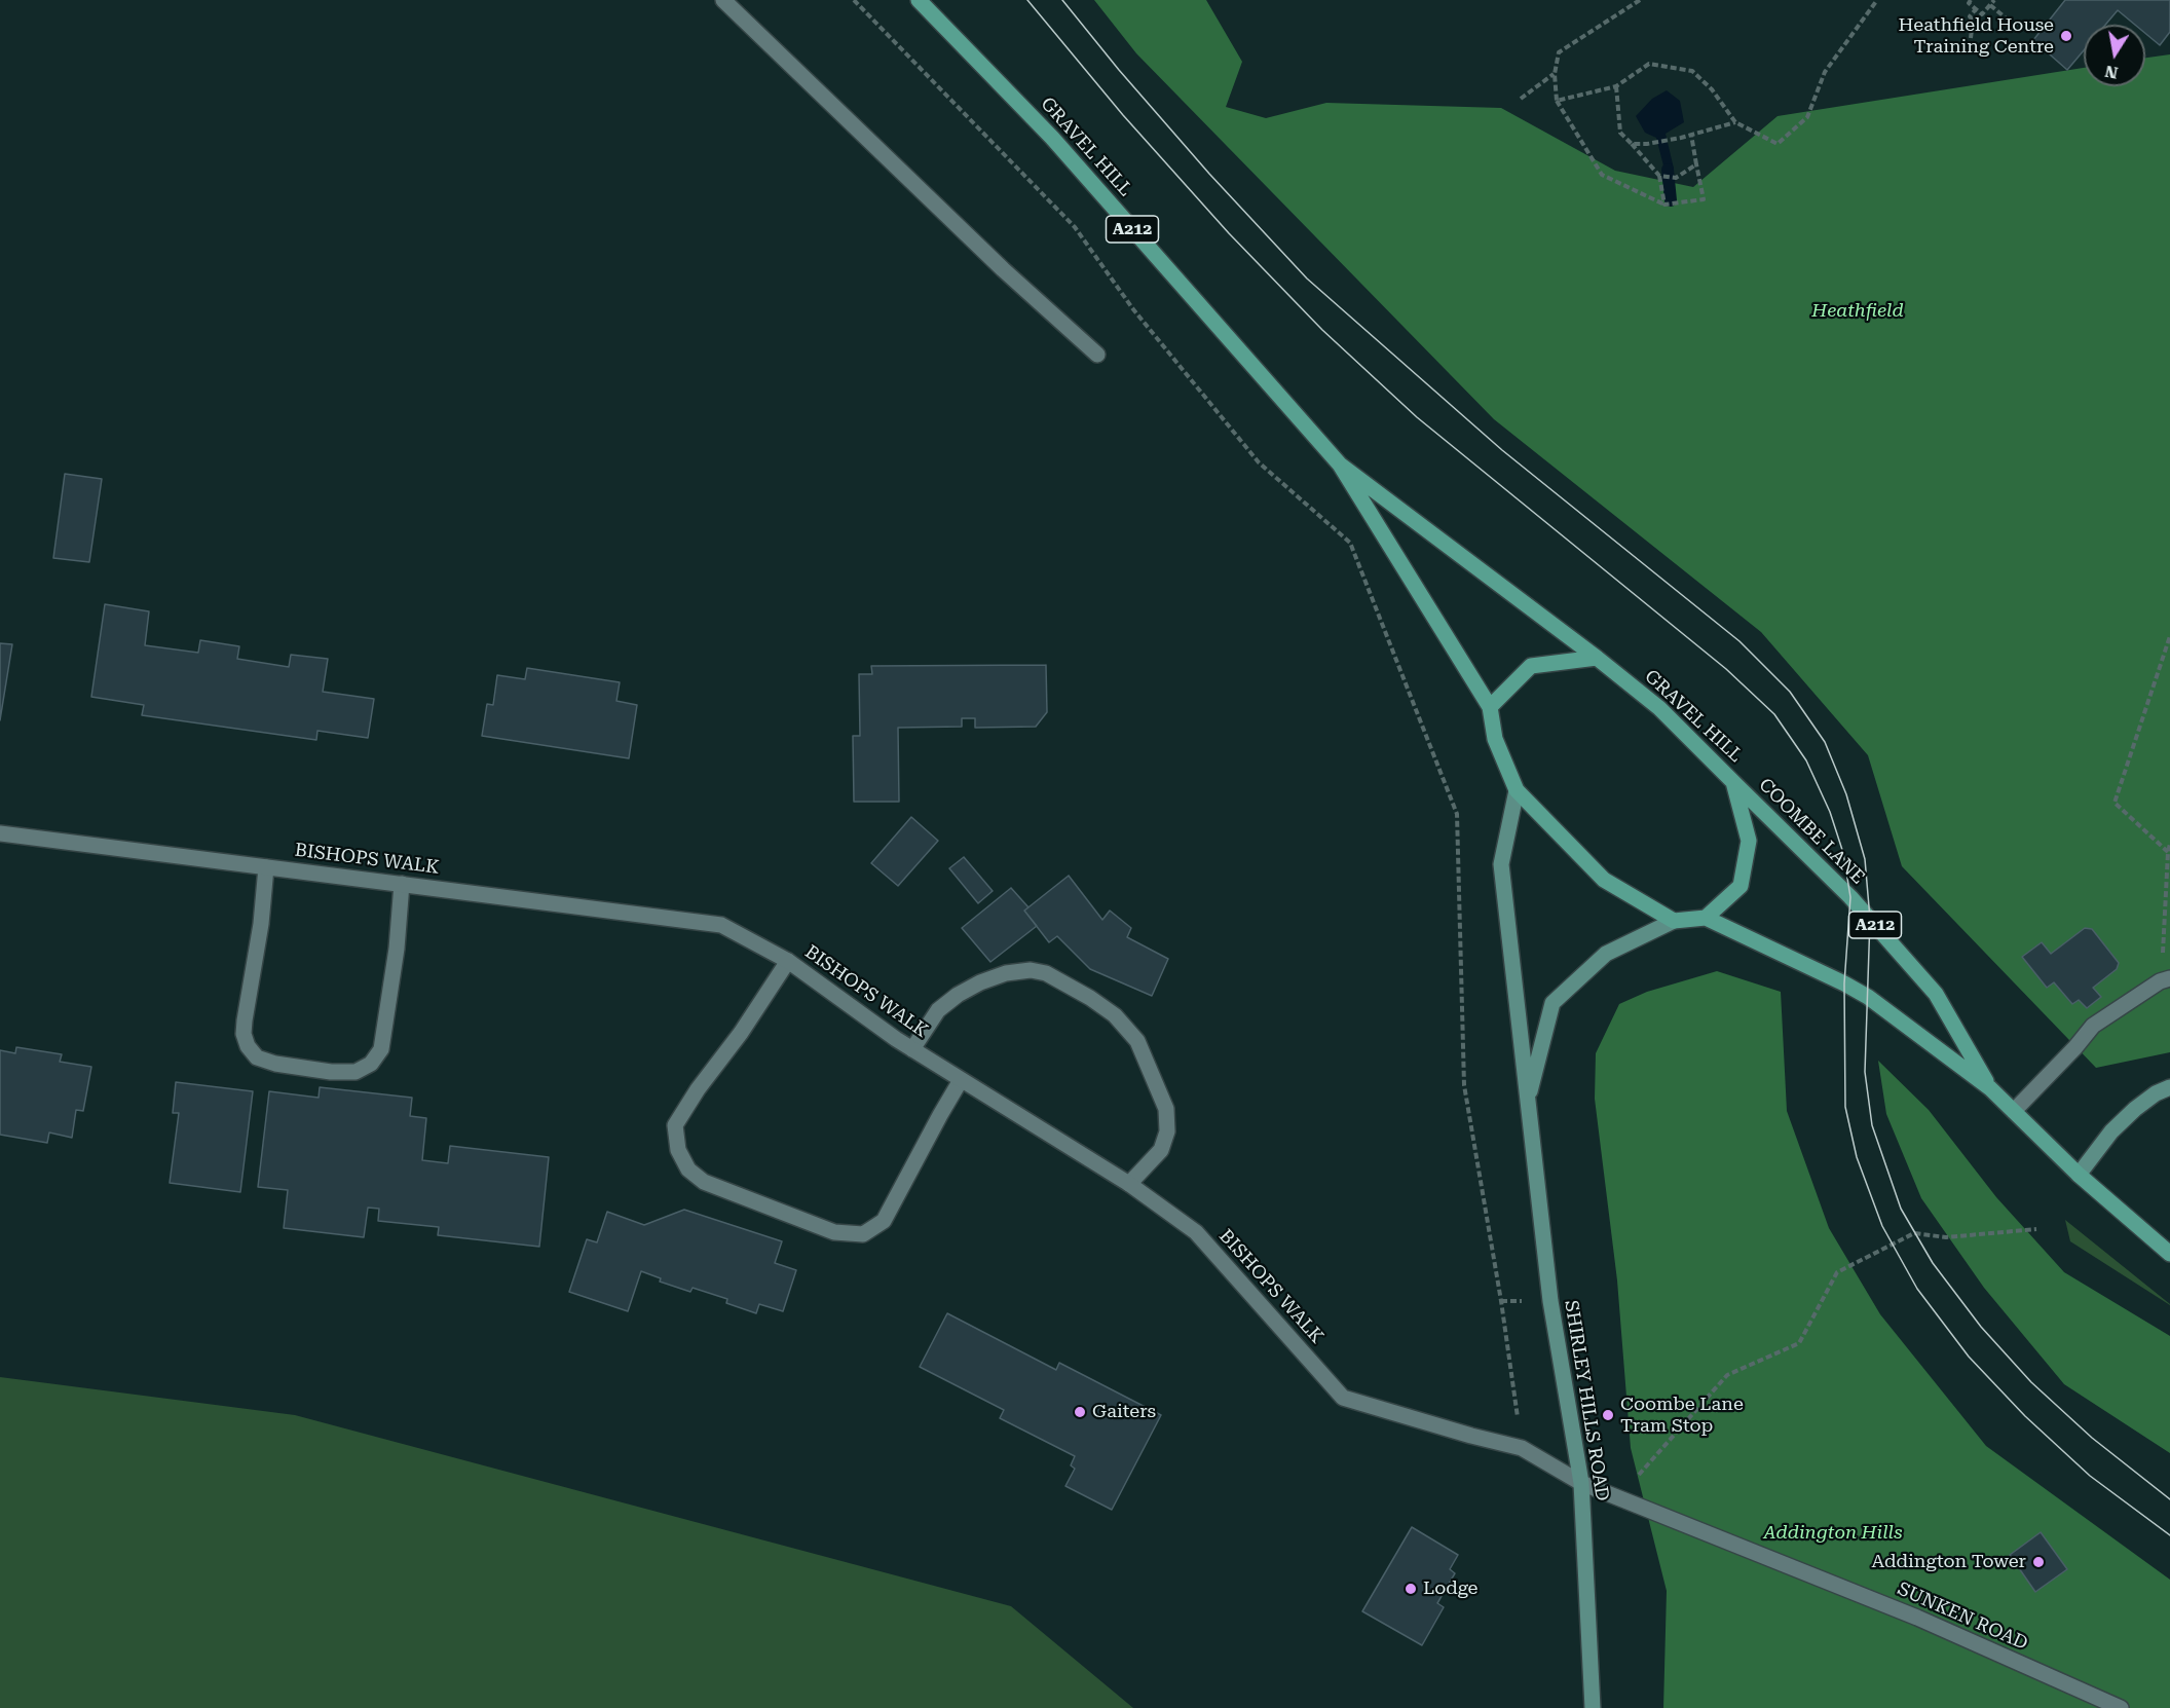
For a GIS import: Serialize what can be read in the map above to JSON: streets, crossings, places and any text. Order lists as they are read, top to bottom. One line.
{"streets":{"main road":["GRAVEL HILL","A212","COOMBE LANE"],"street":["BISHOPS WALK","SHIRLEY HILLS ROAD","SUNKEN ROAD"]},"crossings":[["GRAVEL HILL","COOMBE LANE"],["GRAVEL HILL","SHIRLEY HILLS ROAD"],["BISHOPS WALK","SHIRLEY HILLS ROAD"],["BISHOPS WALK","SUNKEN ROAD"],["SHIRLEY HILLS ROAD","SUNKEN ROAD"]],"parks":["Heathfield","Addington Hills"],"places":["Heathfield House Training Centre","Gaiters","Coombe Lane Tram Stop","Addington Tower","Lodge"],"north":"bottom"}
